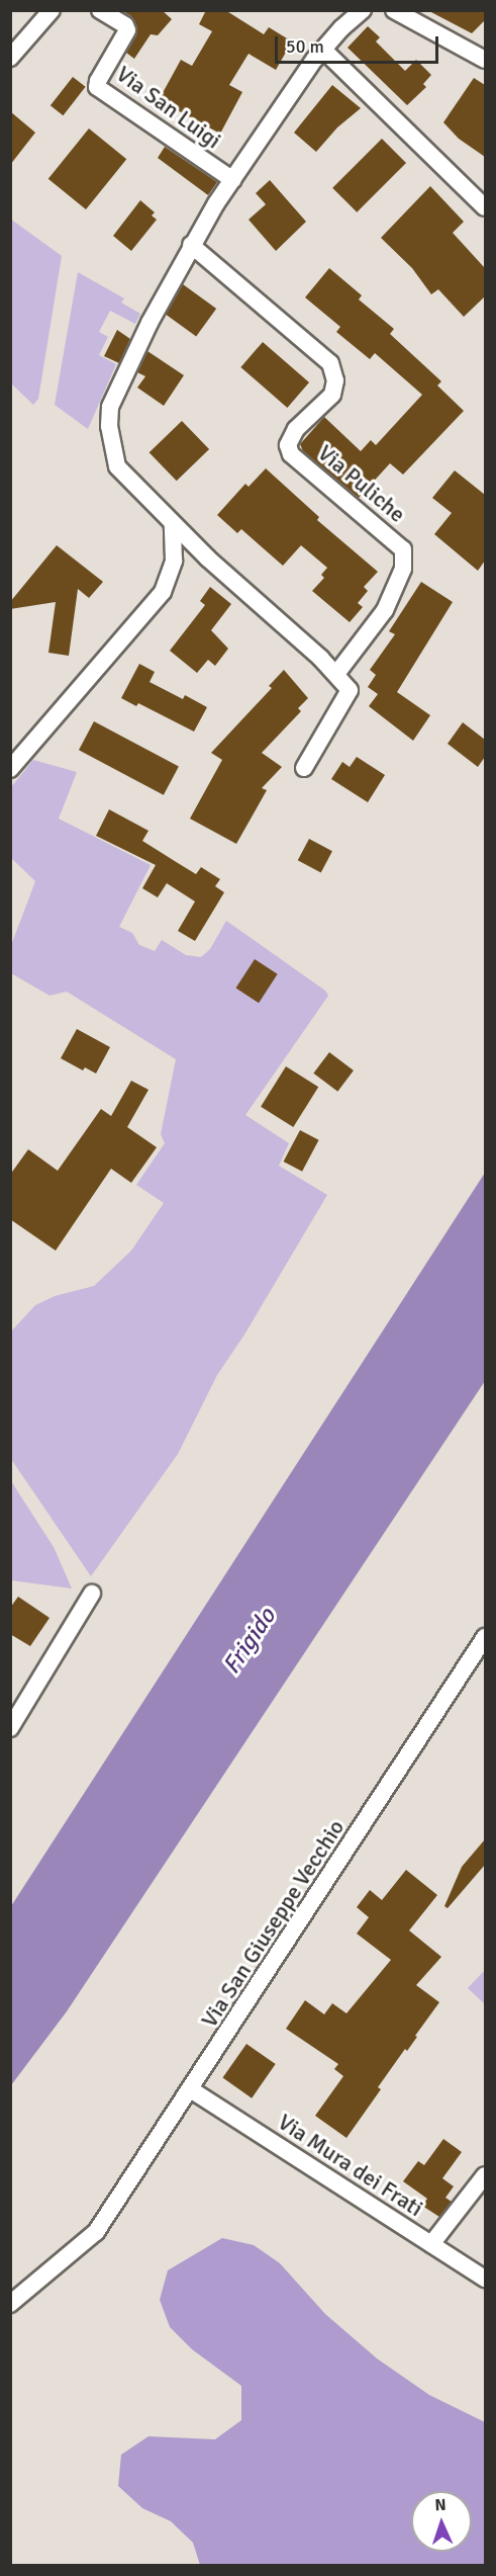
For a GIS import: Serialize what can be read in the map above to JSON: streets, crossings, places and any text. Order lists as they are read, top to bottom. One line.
{"streets":{"street":["Via San Luigi","Via Puliche","Via San Giuseppe Vecchio","Via Mura dei Frati"]},"crossings":[["Via San Giuseppe Vecchio","Via Mura dei Frati"]],"water":["Frigido"],"scale_bar":"50 m","north":"top"}
